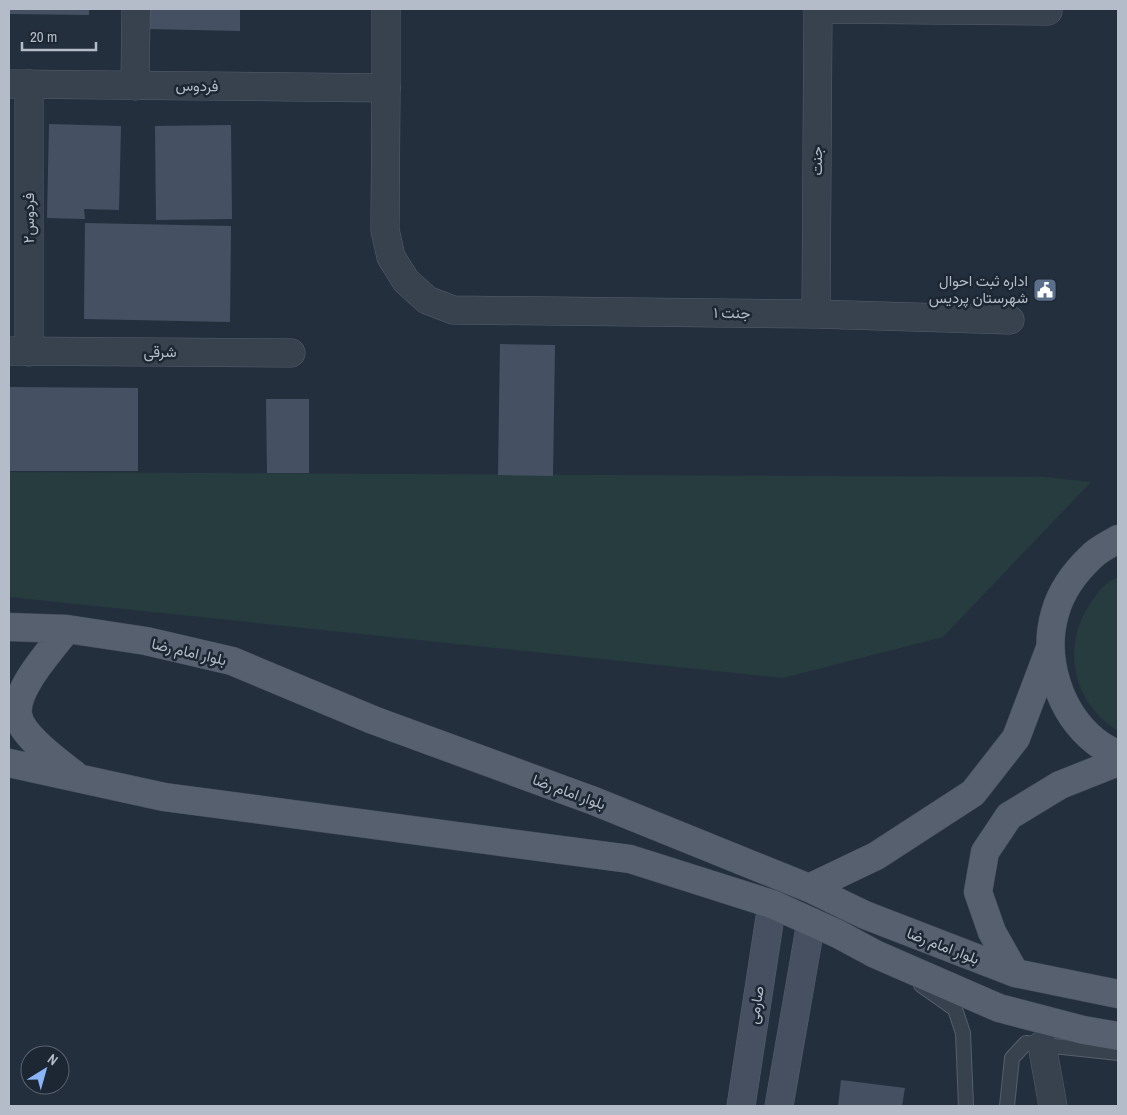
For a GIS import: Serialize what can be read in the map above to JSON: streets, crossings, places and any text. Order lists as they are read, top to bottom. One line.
{"streets":{"main road":["بلوار امام رضا","صارمی"],"street":["فردوس","جنت","فردوس۲","جنت ۱","شرقی"]},"crossings":[["فردوس","فردوس۲"],["فردوس","جنت ۱"],["جنت","جنت ۱"],["فردوس۲","شرقی"]],"places":{"public building":["اداره ثبت احوال شهرستان پردیس"]},"scale_bar":"20 m","north":"top right"}
